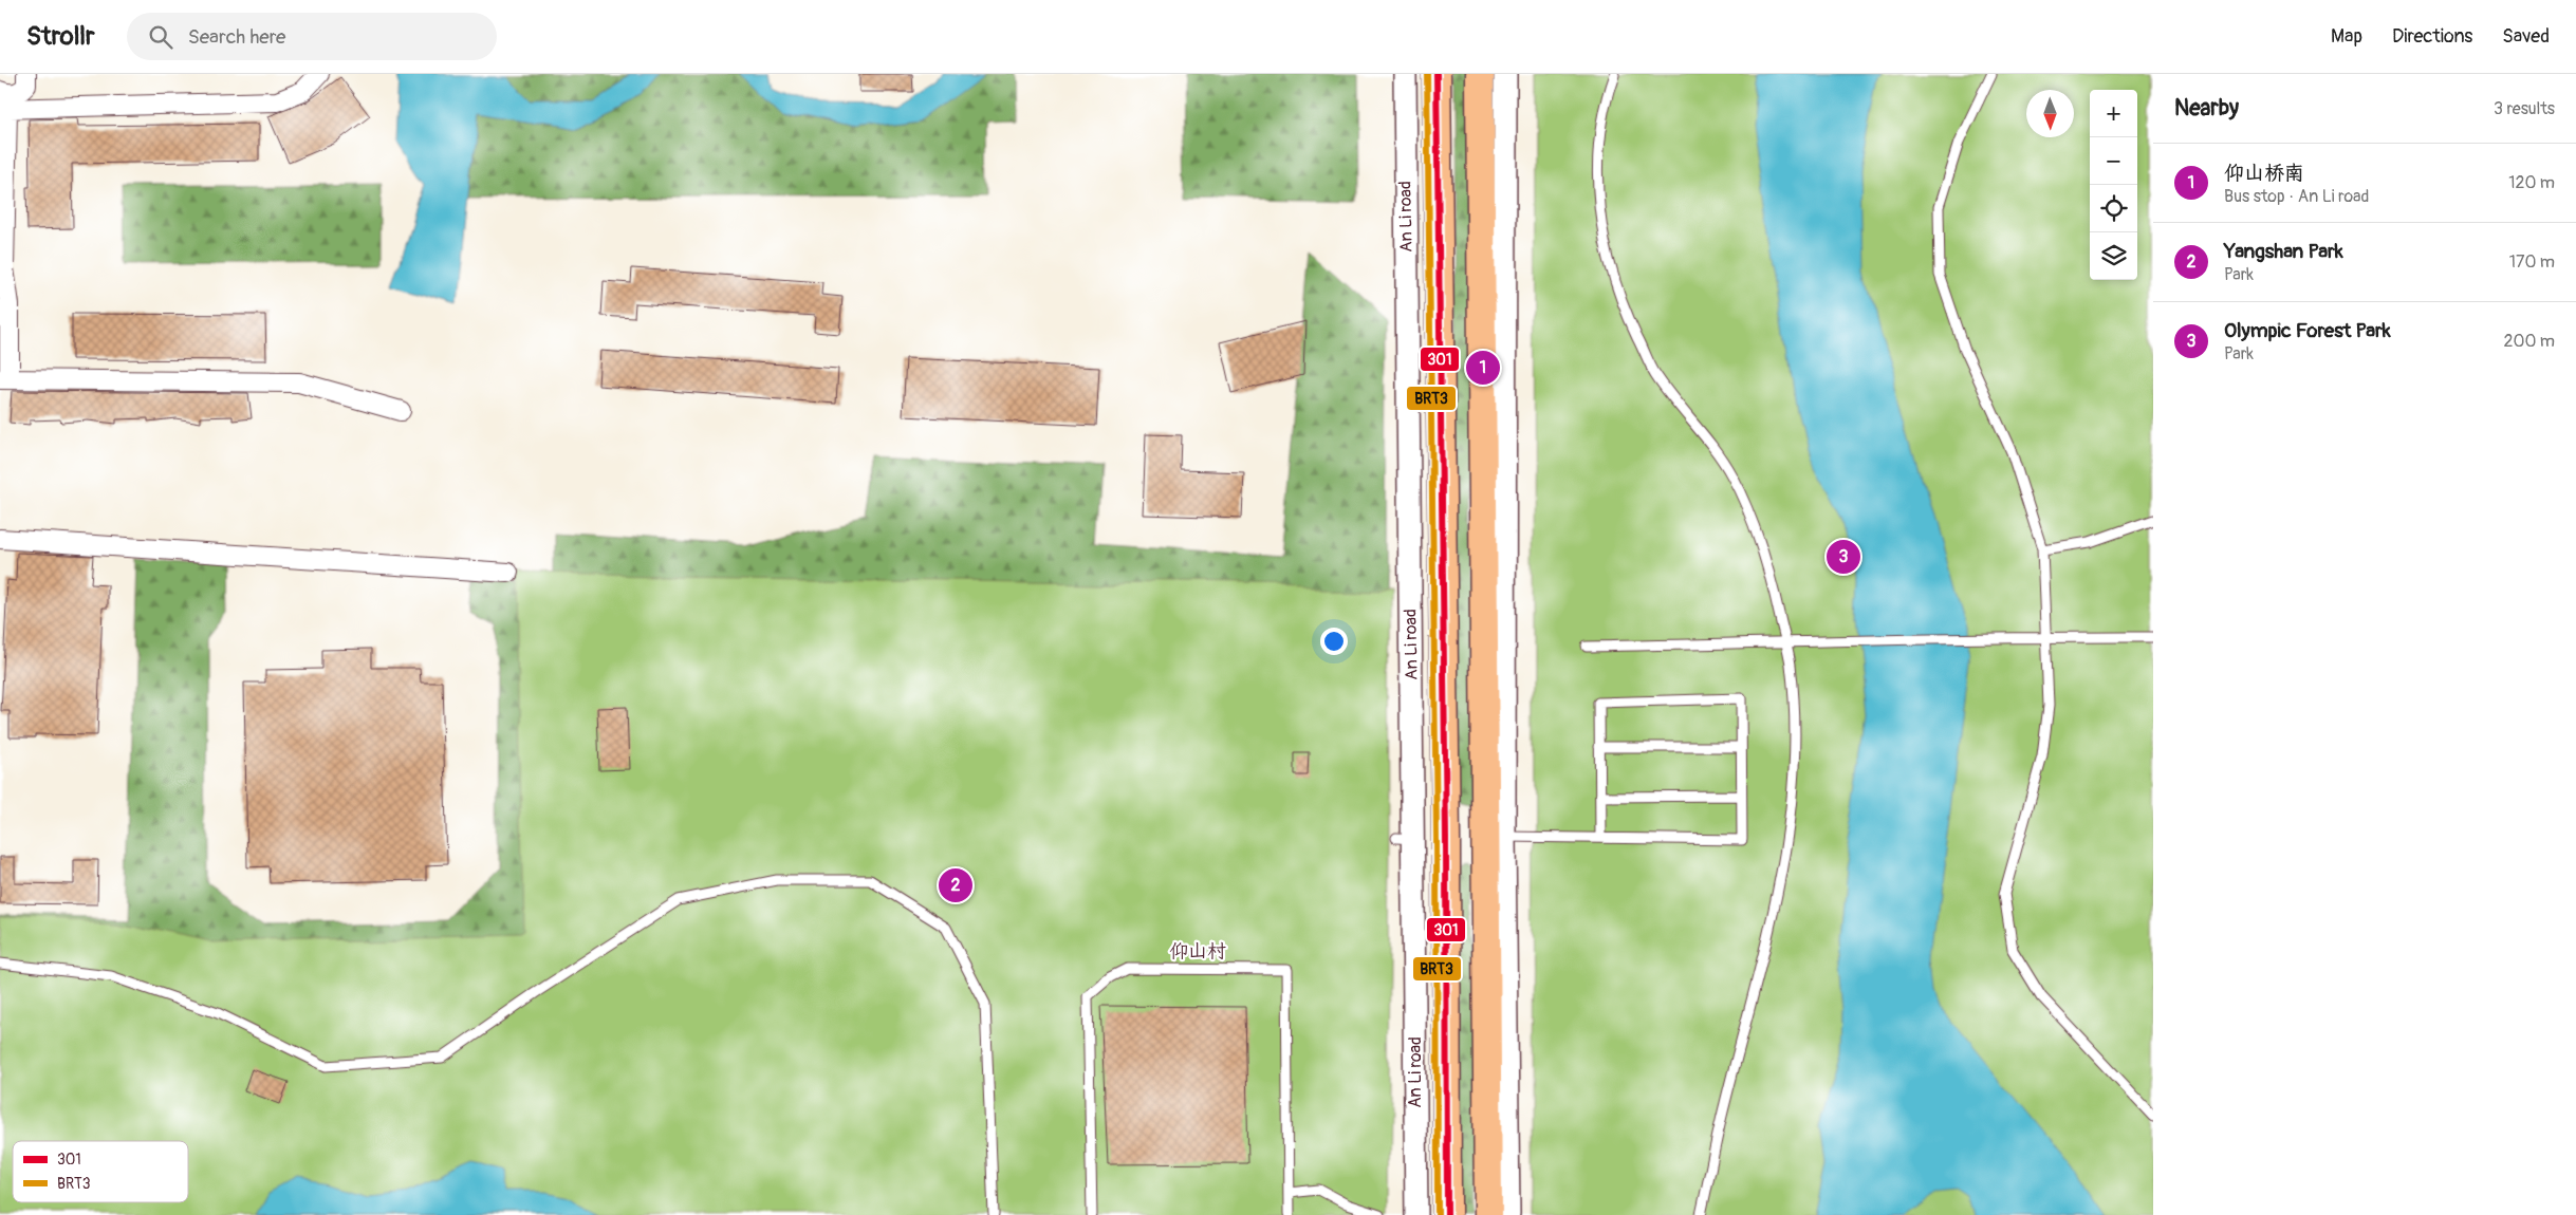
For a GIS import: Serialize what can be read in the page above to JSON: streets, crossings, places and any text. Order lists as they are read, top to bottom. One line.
{"streets":{"main road":["An Li road"]},"districts":["仰山村"],"lines":["transit line 301","transit line BRT3"],"legend":["301","BRT3"],"north":"bottom","page":{"header":"Strollr","search":"Search here","nav":["Map","Directions","Saved"],"heading":["Nearby","3 results"],"map_buttons":["+","−"],"list":[{"mark":"1","name":"仰山桥南","note":"Bus stop · An Li road","value":"120 m"},{"mark":"2","name":"Yangshan Park","note":"Park","value":"170 m"},{"mark":"3","name":"Olympic Forest Park","note":"Park","value":"200 m"}],"pins":["1","3","2"]}}
